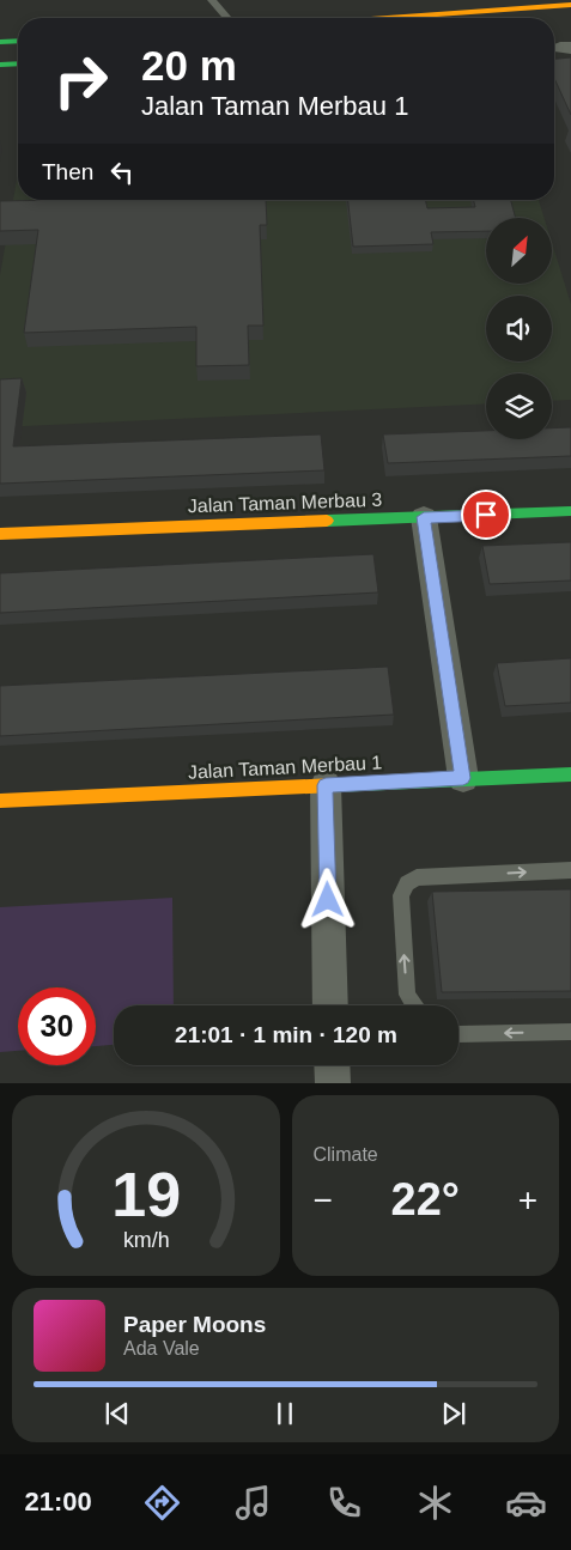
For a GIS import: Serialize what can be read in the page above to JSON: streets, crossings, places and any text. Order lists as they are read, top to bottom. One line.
{"streets":{"street":["Jalan Taman Merbau 3","Jalan Taman Merbau 1"]},"north":"top right","page":{"turn":["20 m","Jalan Taman Merbau 1"],"then":"Then","limit":"30","trip":"21:01 · 1 min · 120 m","tile":"Climate","heat":["−","22°","+"],"song":["Paper Moons","Ada Vale"],"tabs":"21:00","gauge":["19","km/h"]}}
